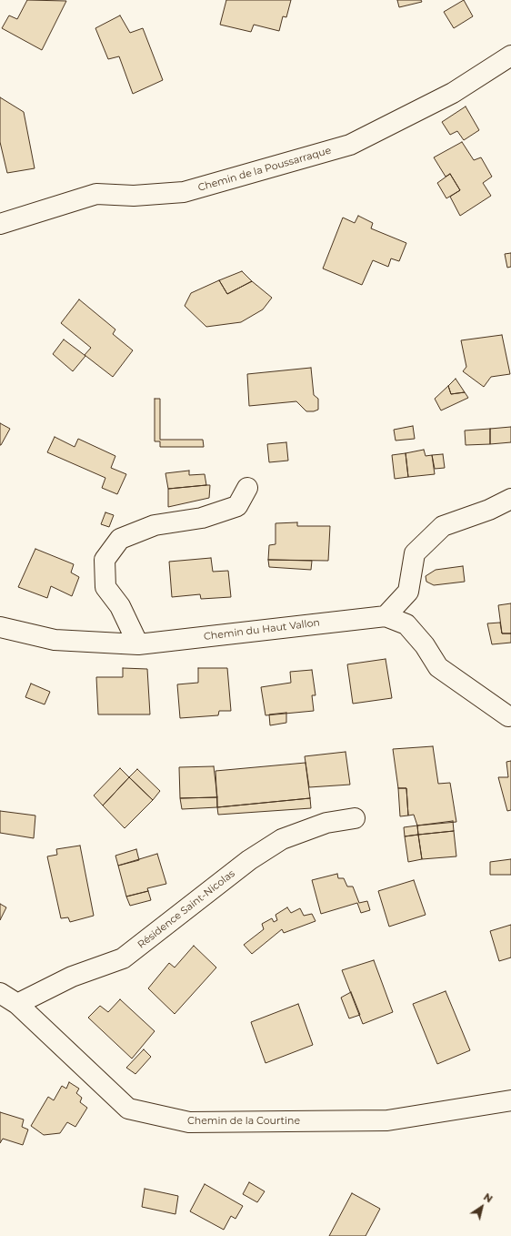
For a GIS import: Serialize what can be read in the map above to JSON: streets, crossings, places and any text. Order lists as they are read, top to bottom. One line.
{"streets":{"street":["Chemin de la Poussarraque","Chemin du Haut Vallon","Résidence Saint-Nicolas","Chemin de la Courtine"]},"crossings":[["Résidence Saint-Nicolas","Chemin de la Courtine"]],"north":"top right"}
